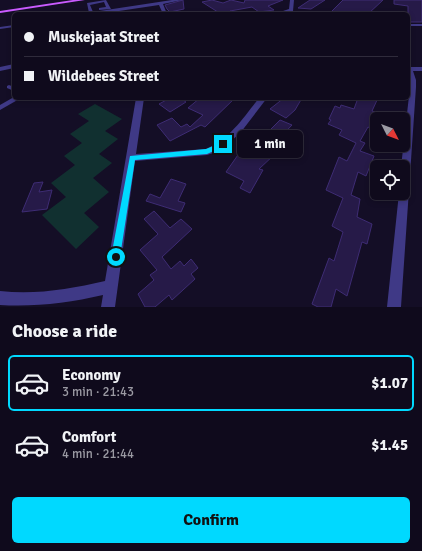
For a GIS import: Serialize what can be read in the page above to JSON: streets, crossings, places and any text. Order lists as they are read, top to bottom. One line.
{"north":"bottom right","page":{"banner":["Muskejaat Street","Wildebees Street"],"bubble":"1 min","heading":"Choose a ride","list":[{"name":"Economy","note":"3 min · 21:43","value":"$1.07"},{"name":"Comfort","note":"4 min · 21:44","value":"$1.45"}],"buttons":"Confirm"}}
